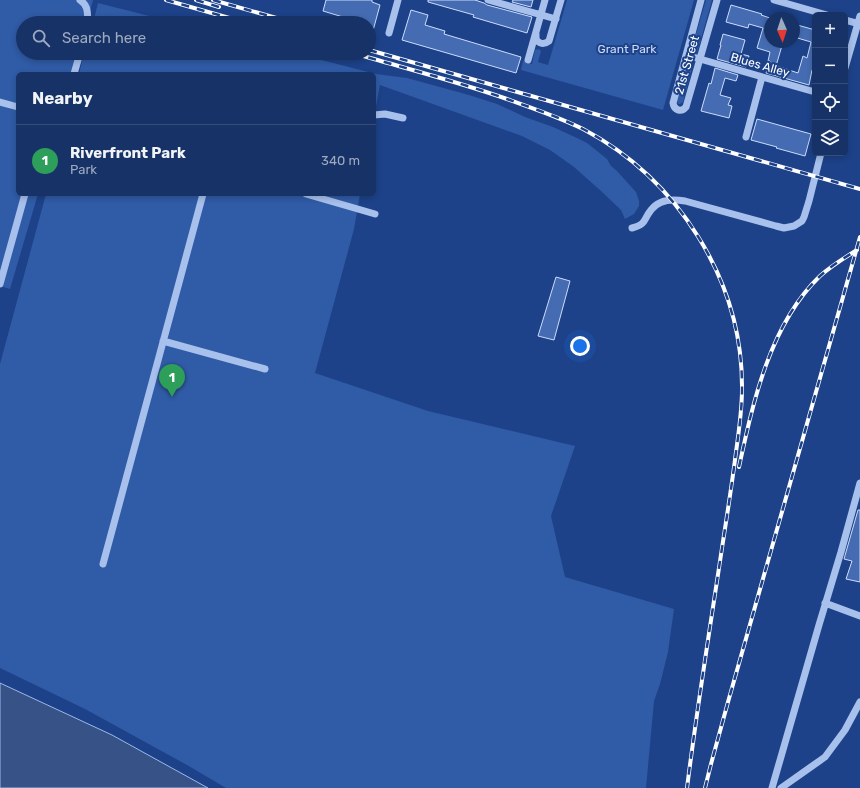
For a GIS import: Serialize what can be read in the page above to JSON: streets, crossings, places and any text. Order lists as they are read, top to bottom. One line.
{"streets":{"street":["21st Street","Blues Alley"]},"crossings":[["21st Street","Blues Alley"]],"parks":["Grant Park"],"north":"bottom","page":{"map_buttons":["+","−"],"search":"Search here","heading":"Nearby","list":[{"mark":"1","name":"Riverfront Park","note":"Park","value":"340 m"}],"pins":"1"}}
